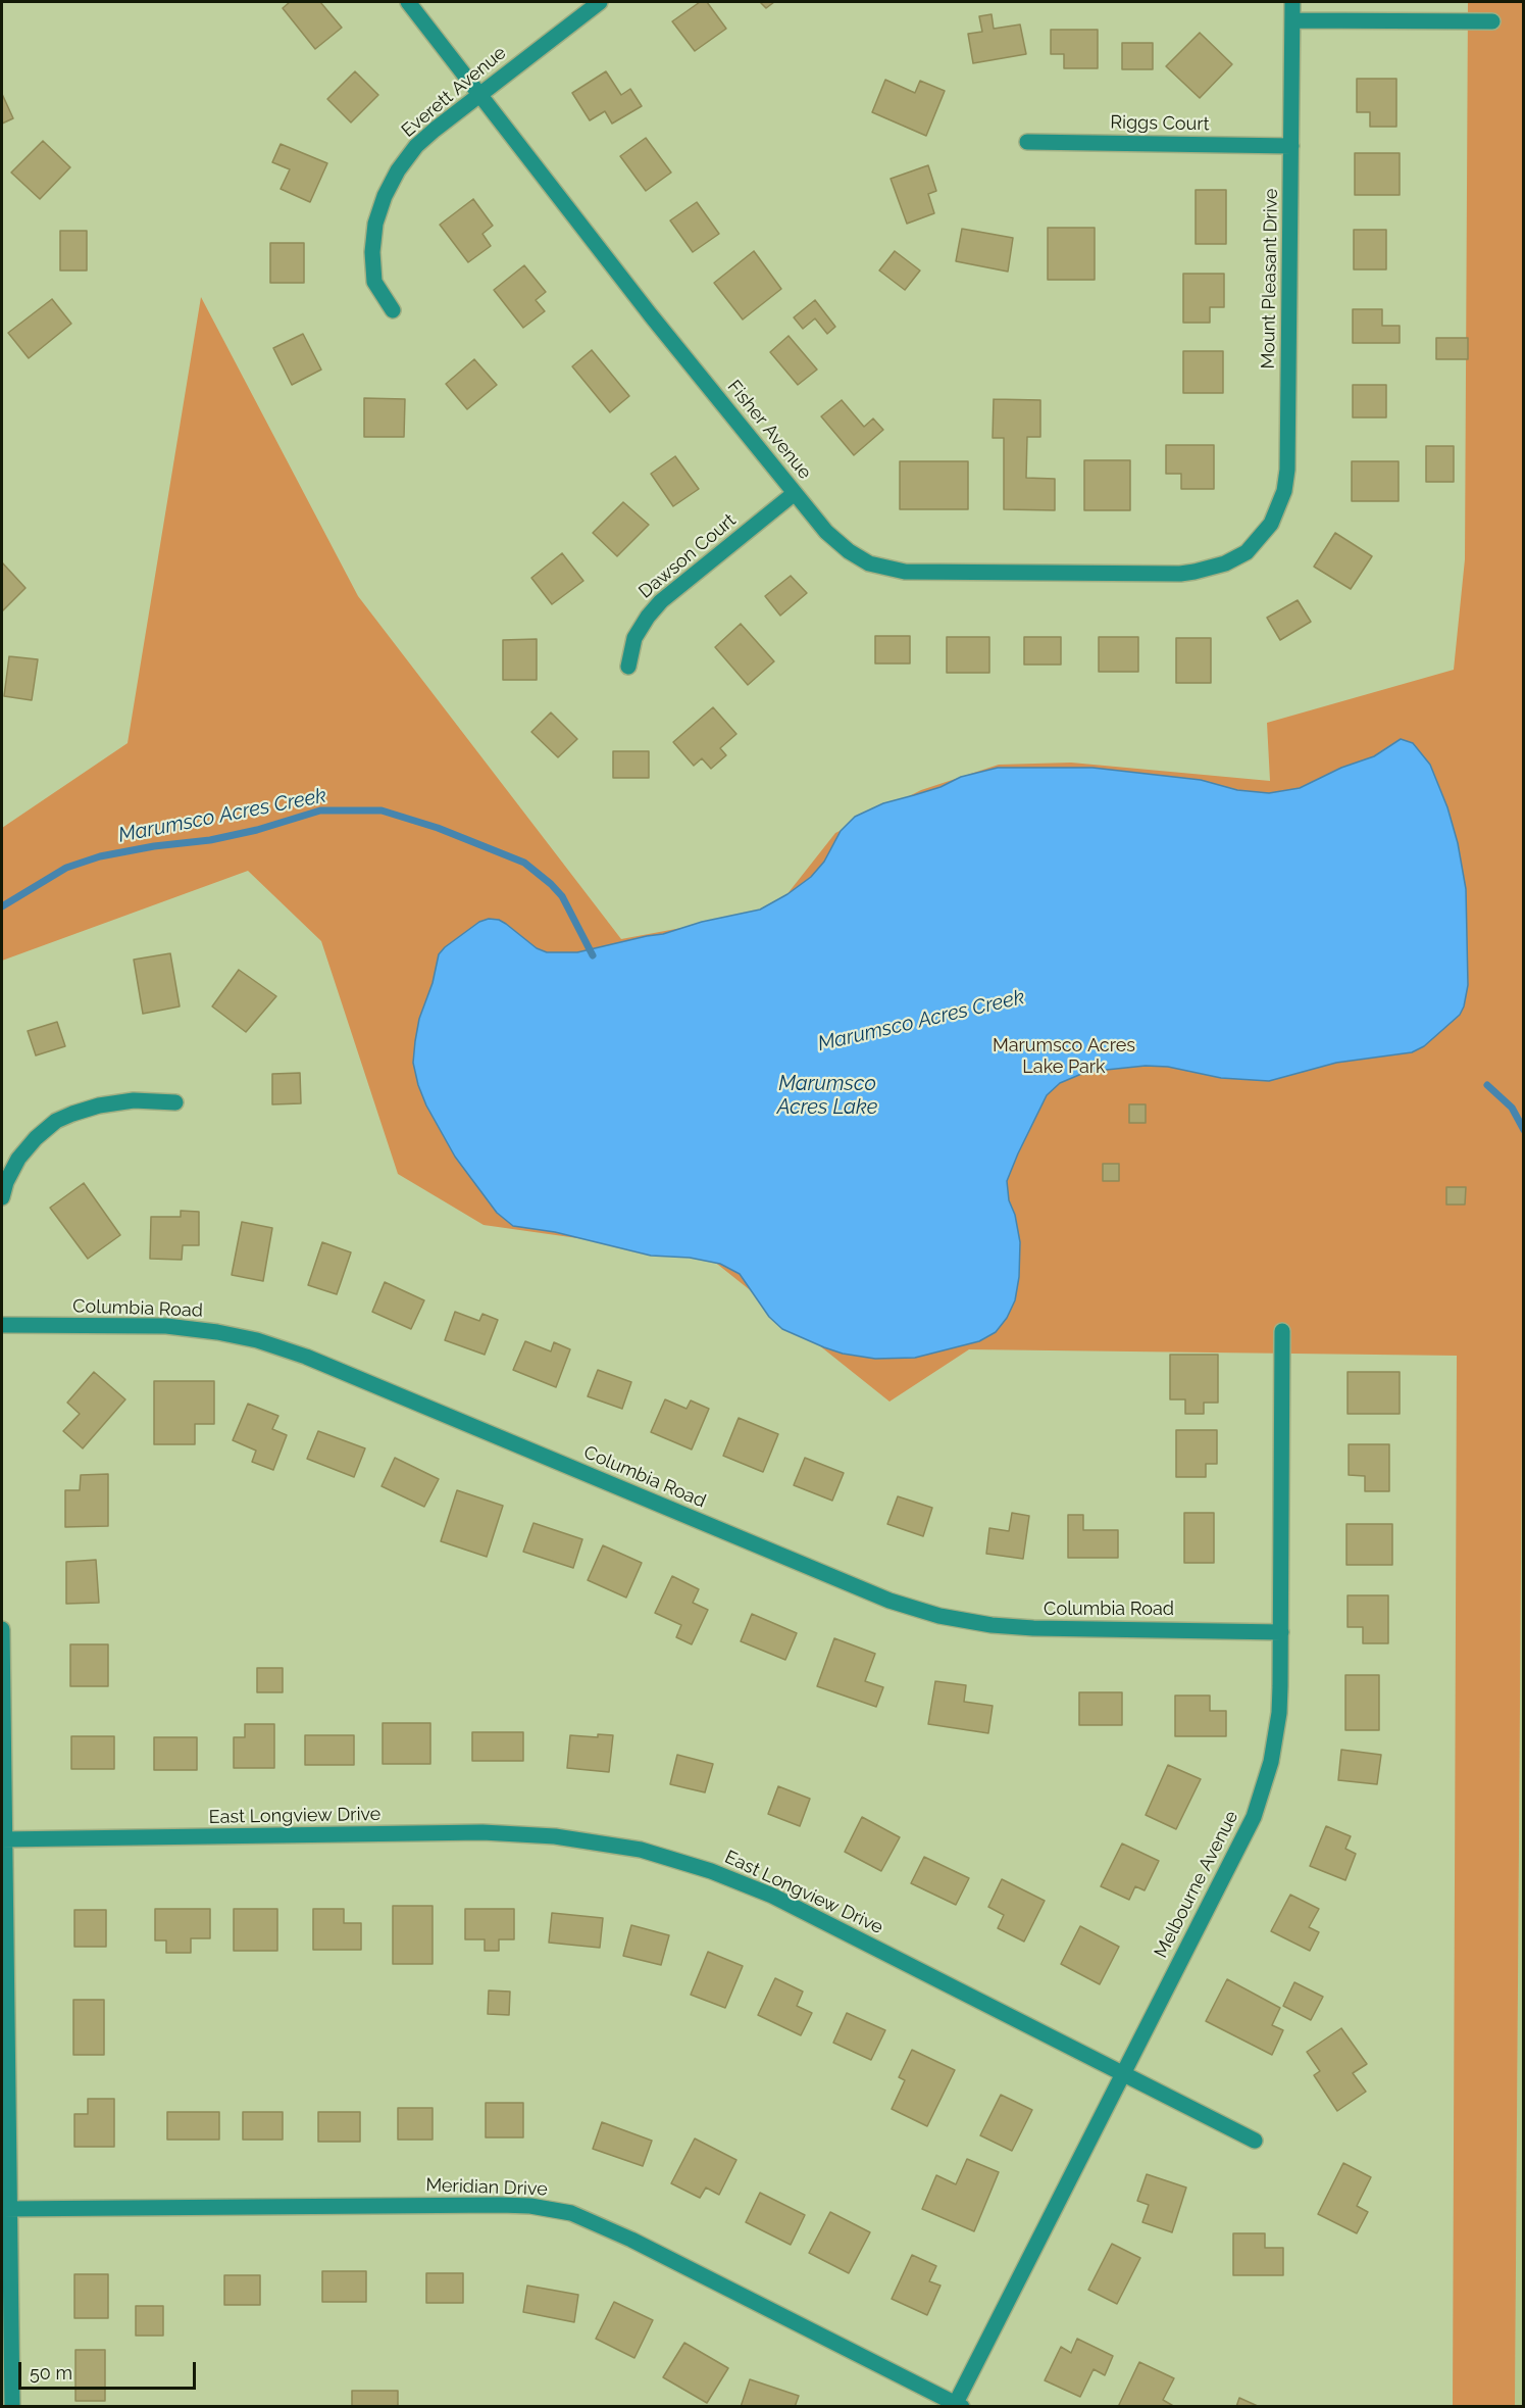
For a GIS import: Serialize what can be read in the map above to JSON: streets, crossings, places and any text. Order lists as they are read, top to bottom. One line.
{"streets":{"street":["Everett Avenue","Riggs Court","Mount Pleasant Drive","Fisher Avenue","Dawson Court","Columbia Road","East Longview Drive","Melbourne Avenue","Meridian Drive"]},"crossings":[["Everett Avenue","Fisher Avenue"],["Riggs Court","Mount Pleasant Drive"],["Mount Pleasant Drive","Fisher Avenue"],["Fisher Avenue","Dawson Court"],["Columbia Road","Melbourne Avenue"],["East Longview Drive","Melbourne Avenue"],["Melbourne Avenue","Meridian Drive"]],"water":["Marumsco Acres Creek","Marumsco Acres Lake"],"parks":["Marumsco Acres Lake Park"],"scale_bar":"50 m"}
